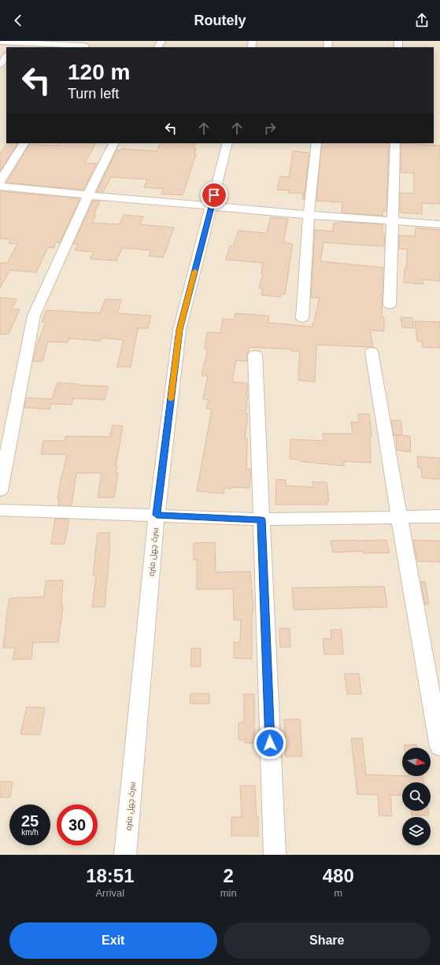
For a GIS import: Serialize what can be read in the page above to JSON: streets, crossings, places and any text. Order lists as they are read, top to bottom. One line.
{"streets":{"street":["سرک چهل متره"]},"north":"right","page":{"header":"Routely","turn":["120 m","Turn left"],"speed":"25 km/h","limit":"30","eta":["18:51","Arrival","2","min","480","m"],"buttons":["Exit","Share"]}}
